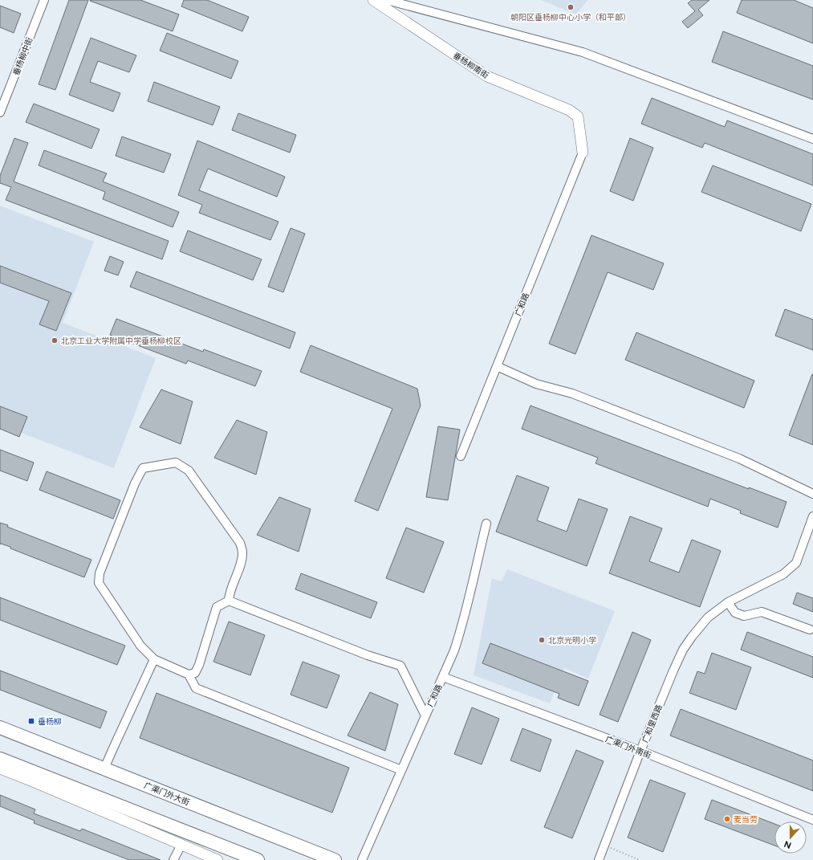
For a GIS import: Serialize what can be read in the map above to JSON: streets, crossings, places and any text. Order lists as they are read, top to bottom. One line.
{"streets":{"main road":["广渠门外大街"],"street":["垂杨柳中街","垂杨柳南街","广和路","广和里西路","广渠门外南街"]},"crossings":[["垂杨柳南街","广和路"],["广和路","广渠门外南街"],["广和里西路","广渠门外南街"]],"places":{"other":["朝阳区垂杨柳中心小学（和平部）","北京工业大学附属中学垂杨柳校区","北京光明小学","麦当劳"],"transit":["垂杨柳"]},"north":"bottom"}
